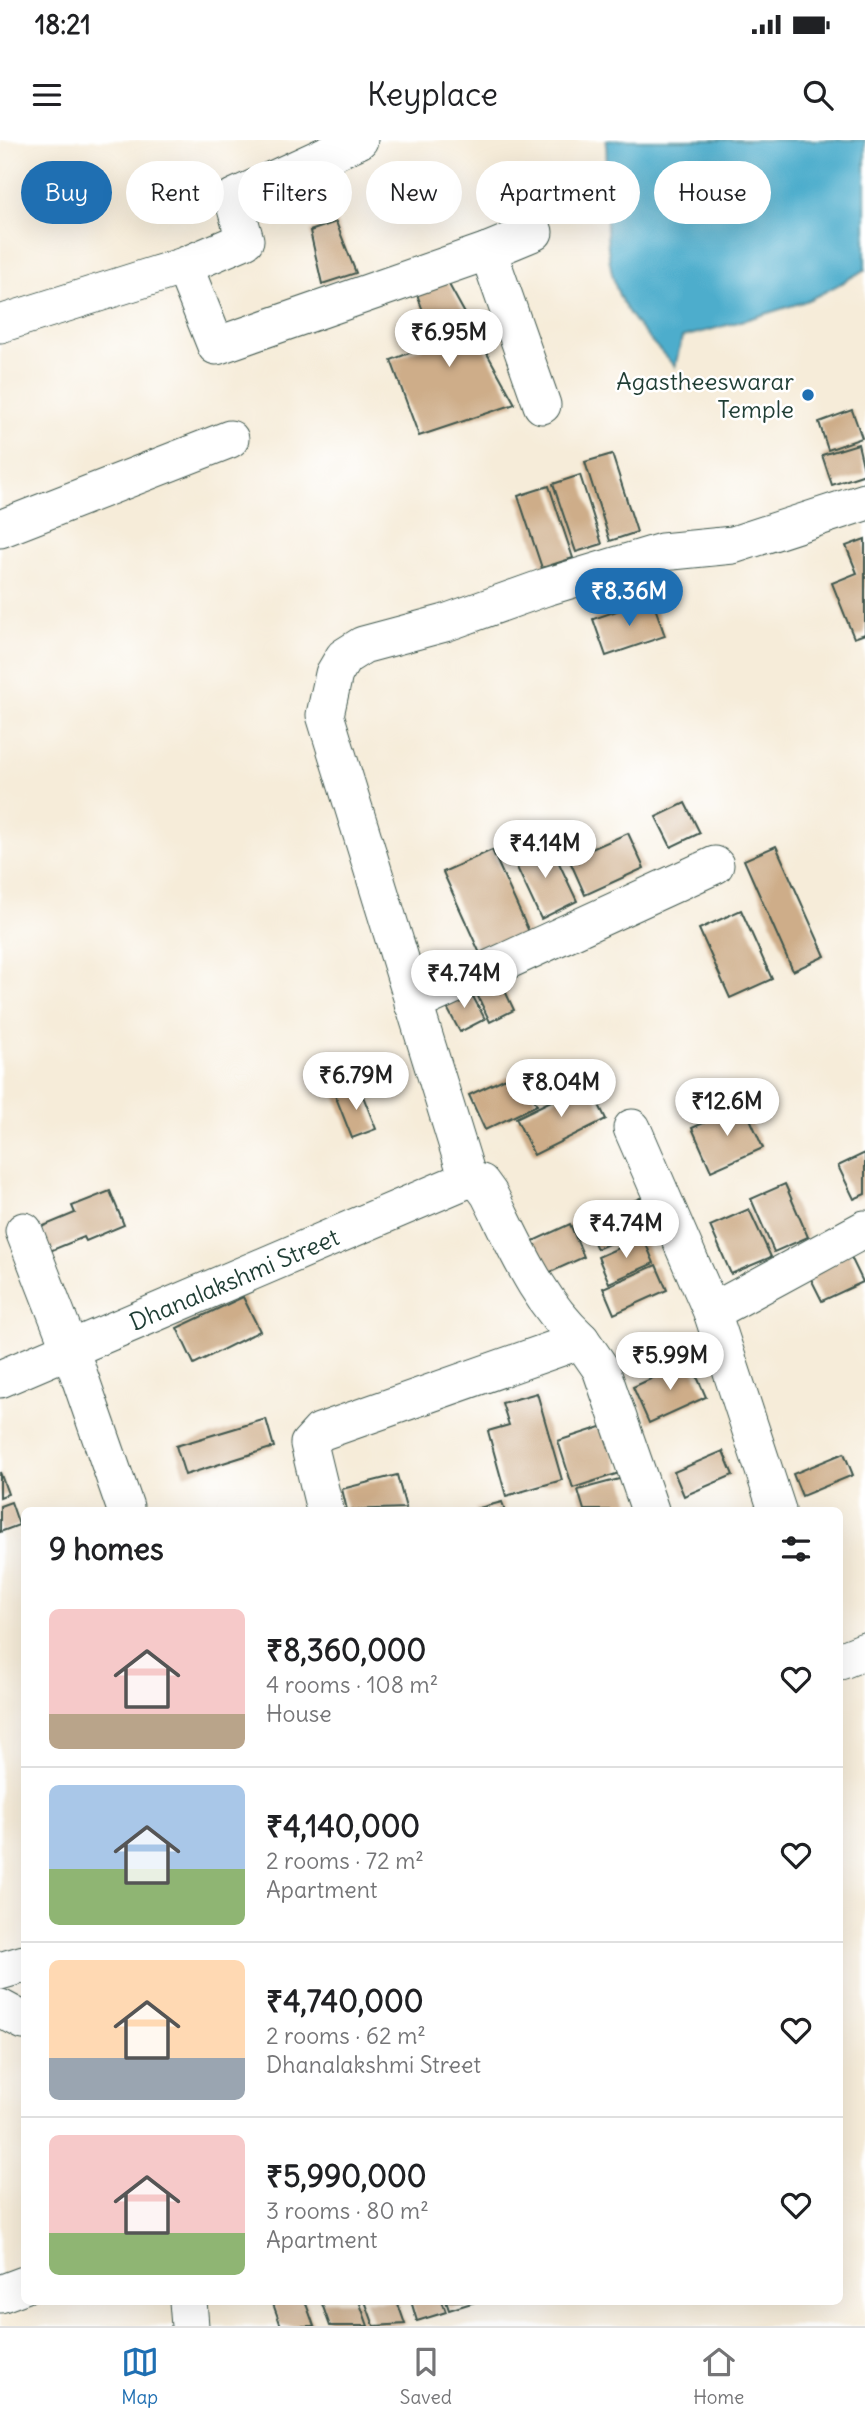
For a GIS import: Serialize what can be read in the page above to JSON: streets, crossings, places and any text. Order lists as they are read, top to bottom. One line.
{"streets":{"street":["Dhanalakshmi Street"]},"places":["Agastheeswarar Temple"],"page":{"status":"18:21","header":"Keyplace","chip":["Buy","Rent","Filters","New","Apartment","House"],"price":["₹6.95M","₹8.36M","₹4.14M","₹4.74M","₹6.79M","₹8.04M","₹12.6M","₹4.74M","₹5.99M"],"heading":"9 homes","list":[{"name":"₹8,360,000","note":"4 rooms · 108 m² · House"},{"name":"₹4,140,000","note":"2 rooms · 72 m² · Apartment"},{"name":"₹4,740,000","note":"2 rooms · 62 m² · Dhanalakshmi Street"},{"name":"₹5,990,000","note":"3 rooms · 80 m² · Apartment"}],"tabs":["Map","Saved","Home"]}}
